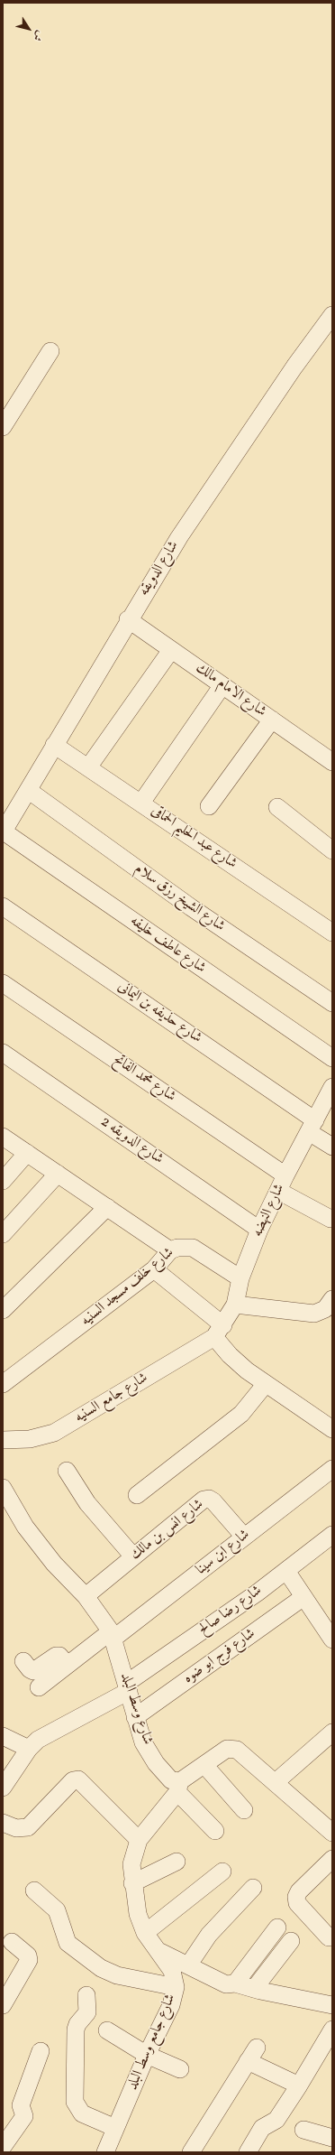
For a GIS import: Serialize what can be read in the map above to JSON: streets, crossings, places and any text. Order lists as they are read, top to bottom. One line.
{"streets":{"street":["شارع الدويقه","شارع الامام مالك","شارع عبد الحليم الحماقى","شارع الشيخ رزق سلام","شارع عاطف خليفه","شارع حذيفه بن اليمانى","شارع محمد الفاتح","شارع الدويقه 2","شارع النهضه","شارع خلف مسجد السنيه","شارع جامع السنيه","شارع انس بن مالك","شارع ابن سينا","شارع رضا صالح","شارع فرج ابو ضوه","شارع وسط البلد","شارع جامع وسط البلد"]},"crossings":[["شارع الدويقه","شارع الامام مالك"],["شارع الدويقه","شارع عبد الحليم الحماقى"],["شارع الدويقه","شارع الشيخ رزق سلام"],["شارع الدويقه","شارع عاطف خليفه"],["شارع حذيفه بن اليمانى","شارع النهضه"],["شارع محمد الفاتح","شارع النهضه"],["شارع الدويقه 2","شارع النهضه"],["شارع النهضه","شارع خلف مسجد السنيه"],["شارع النهضه","شارع جامع السنيه"],["شارع انس بن مالك","شارع ابن سينا"],["شارع انس بن مالك","شارع وسط البلد"],["شارع ابن سينا","شارع وسط البلد"],["شارع رضا صالح","شارع وسط البلد"],["شارع فرج ابو ضوه","شارع وسط البلد"],["شارع وسط البلد","شارع جامع وسط البلد"]],"north":"bottom right"}
